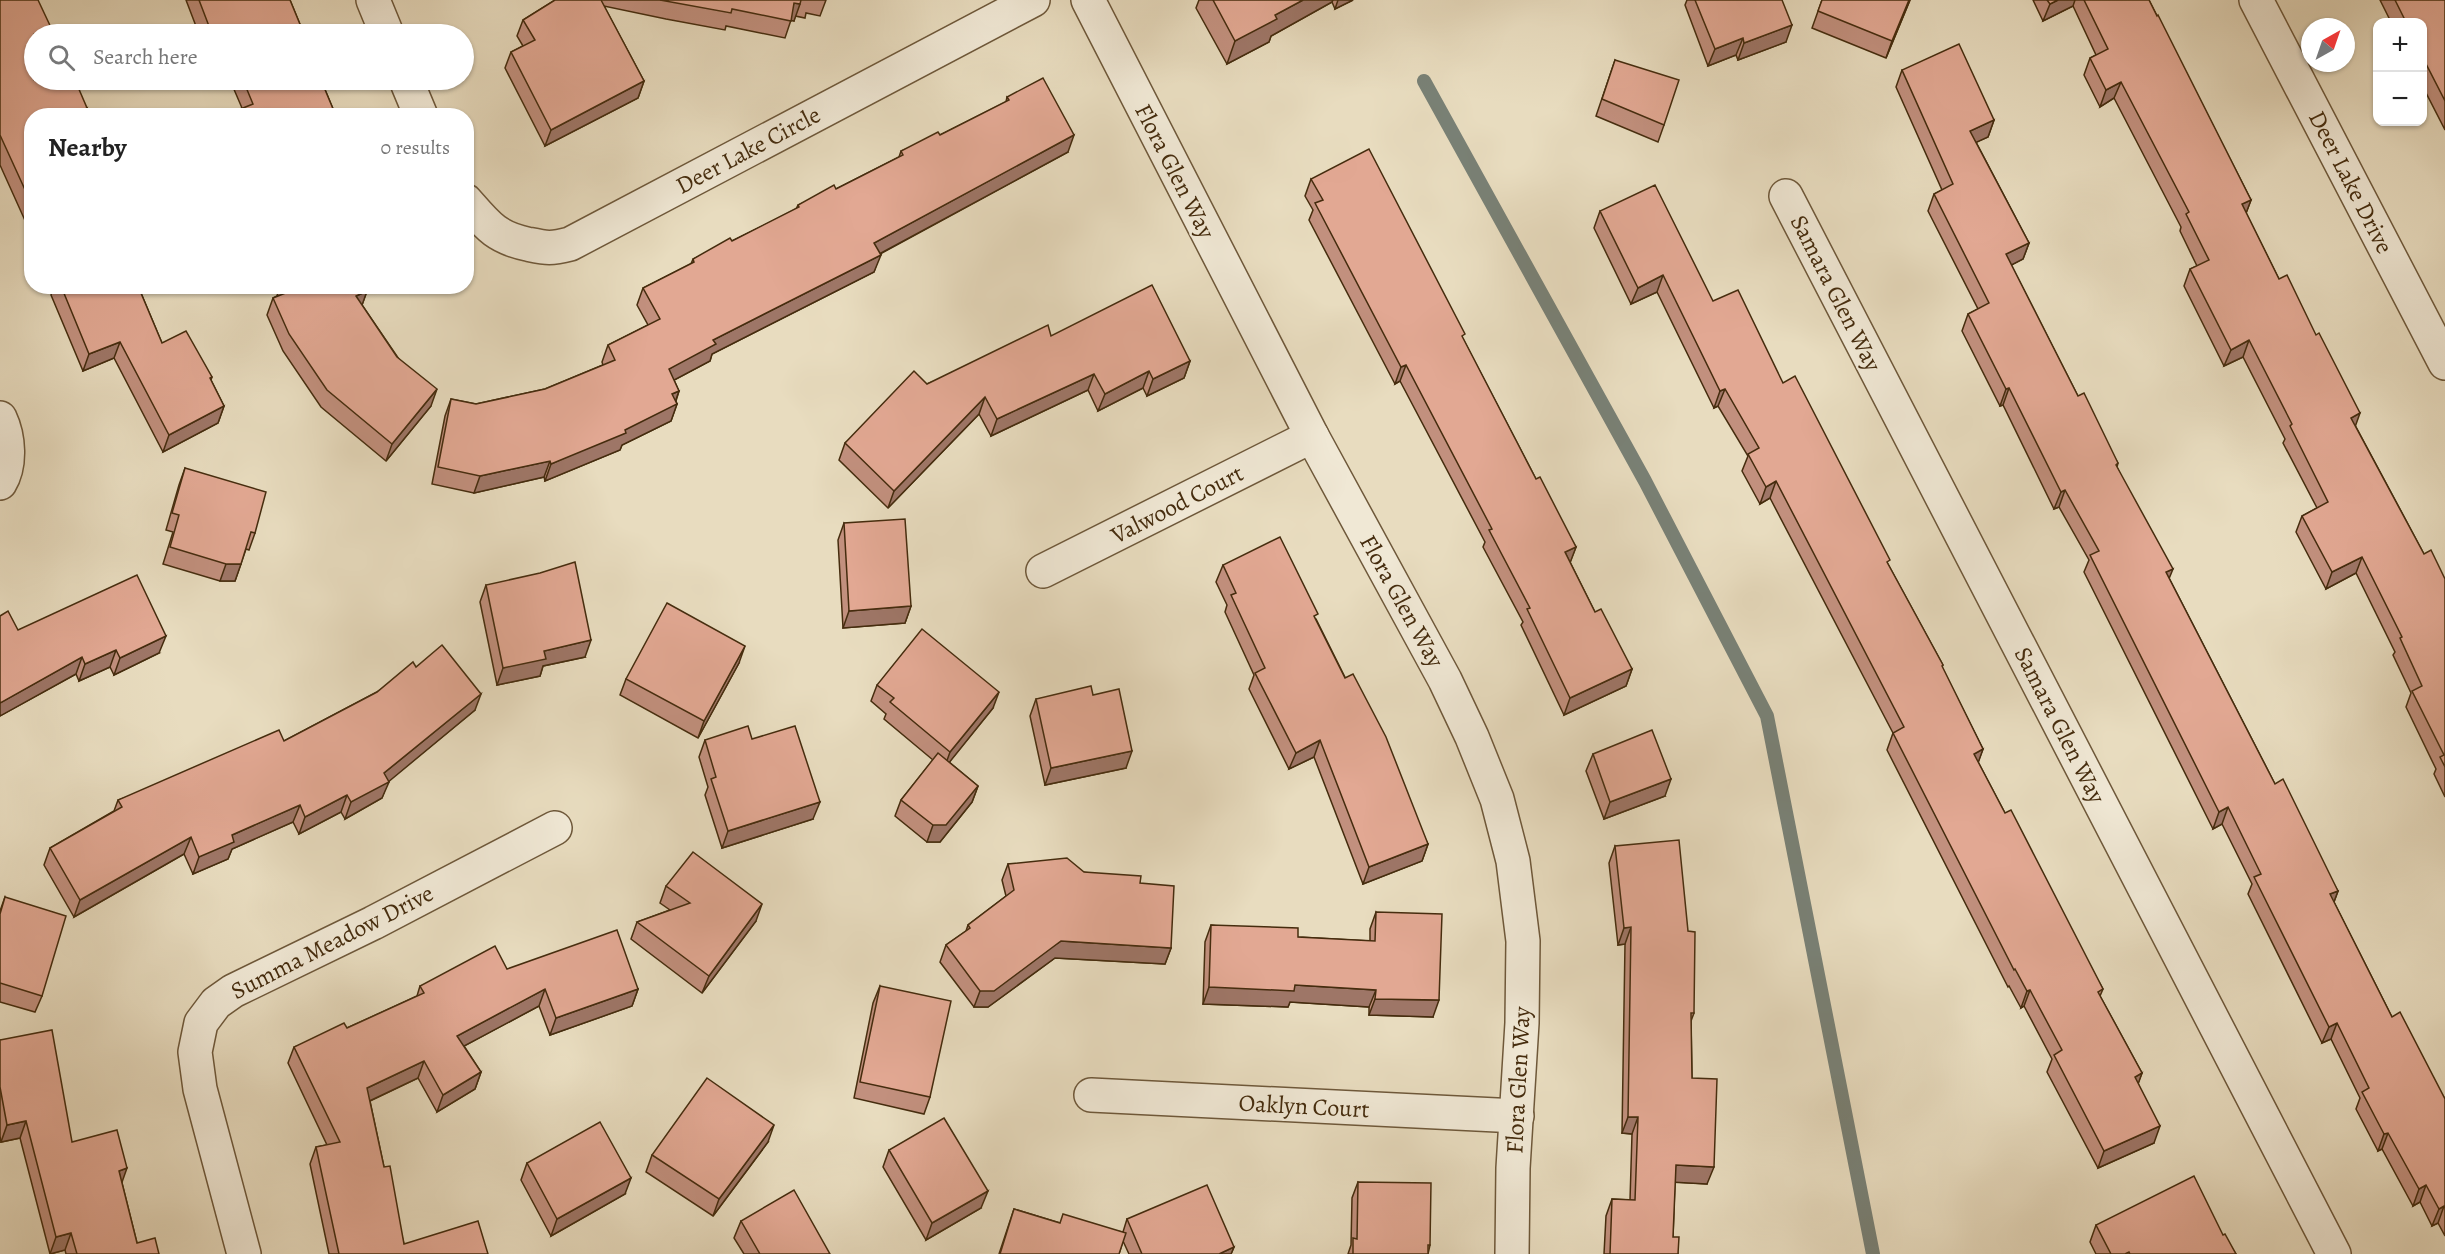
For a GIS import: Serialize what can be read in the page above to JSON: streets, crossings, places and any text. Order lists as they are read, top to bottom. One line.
{"streets":{"street":["Deer Lake Circle","Flora Glen Way","Deer Lake Drive","Samara Glen Way","Valwood Court","Summa Meadow Drive","Oaklyn Court"]},"crossings":[["Flora Glen Way","Valwood Court"],["Flora Glen Way","Oaklyn Court"]],"north":"top right","page":{"map_buttons":["+","−"],"search":"Search here","heading":["Nearby","0 results"]}}
